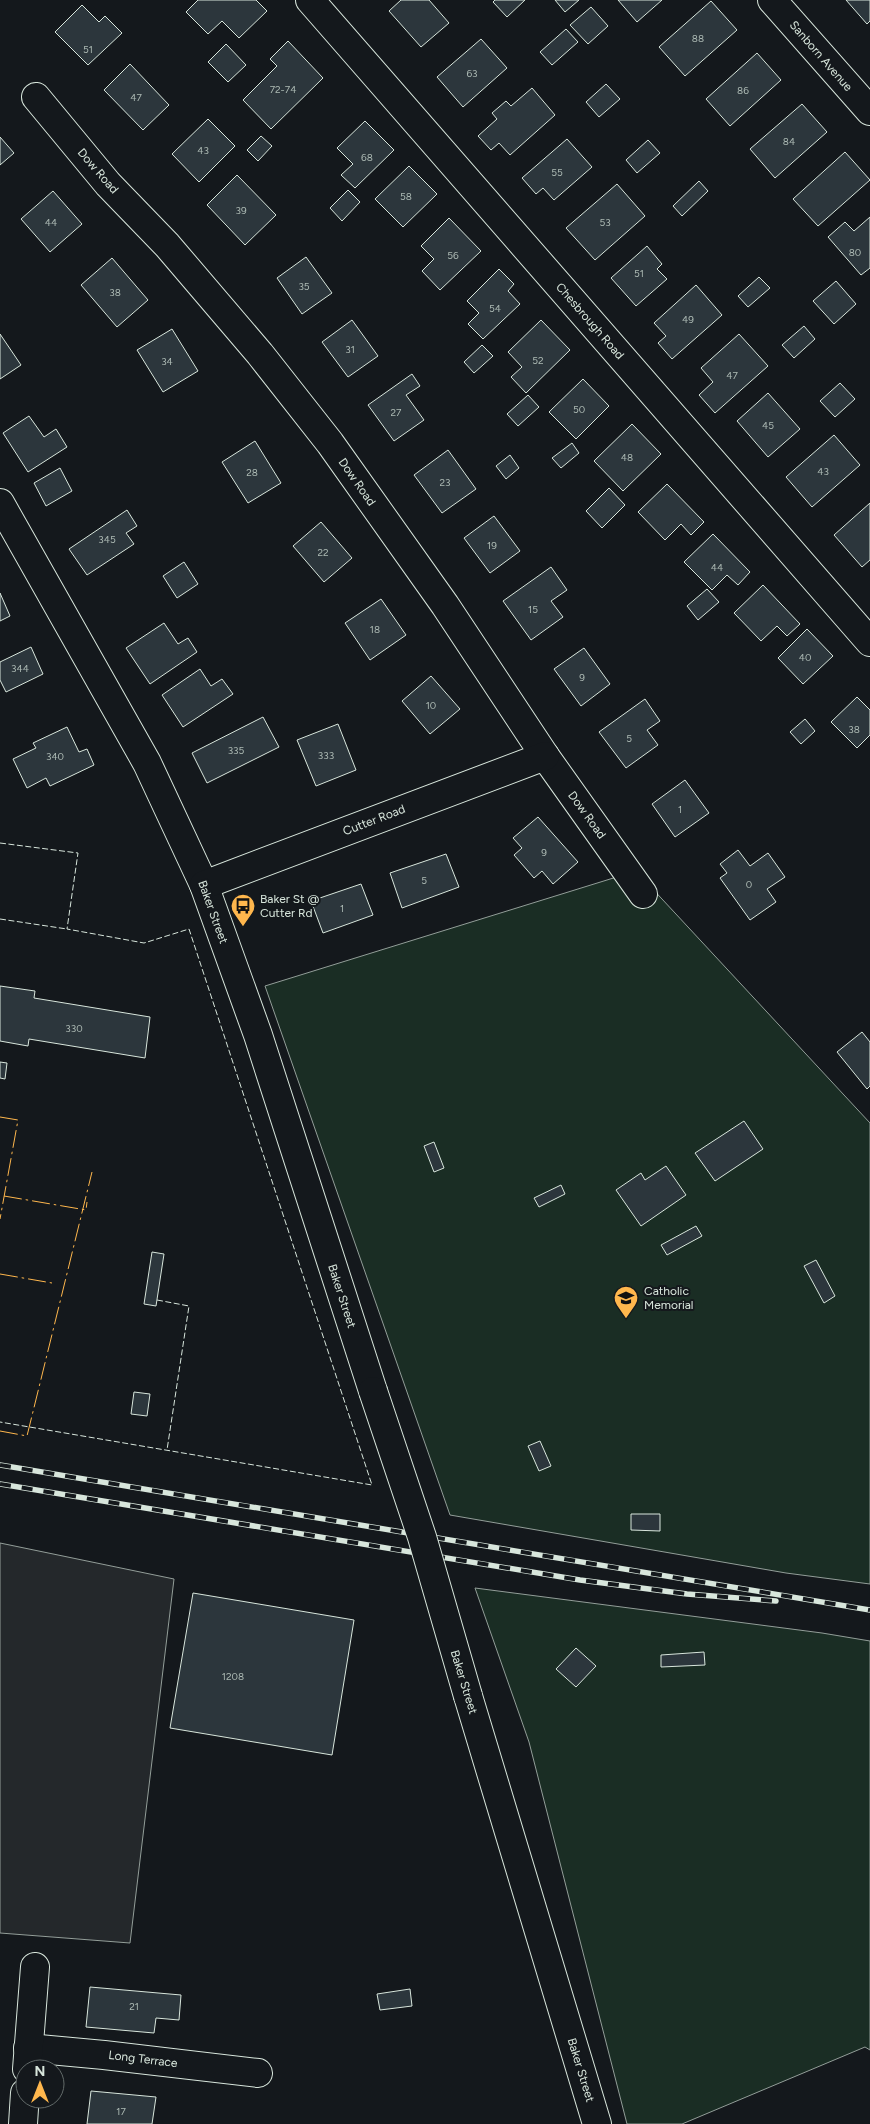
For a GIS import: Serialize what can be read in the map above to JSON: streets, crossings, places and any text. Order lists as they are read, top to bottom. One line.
{"streets":{"street":["Sanborn Avenue","Dow Road","Chesbrough Road","Cutter Road","Baker Street","Long Terrace"]},"crossings":[["Dow Road","Cutter Road"],["Cutter Road","Baker Street"]],"places":{"bus stop":["Baker St @ Cutter Rd"],"school or university":["Catholic Memorial"]},"house_numbers":["88","51","63","72-74","86","47","84","43","68","55","58","39","44","53","80","56","51","35","38","54","49","31","52","34","47","50","27","45","48","43","28","23","345","19","22","44","15","18","40","344","9","10","38","5","335","333","340","1","9","5","0","1","330","1208","21","17"],"north":"top"}
